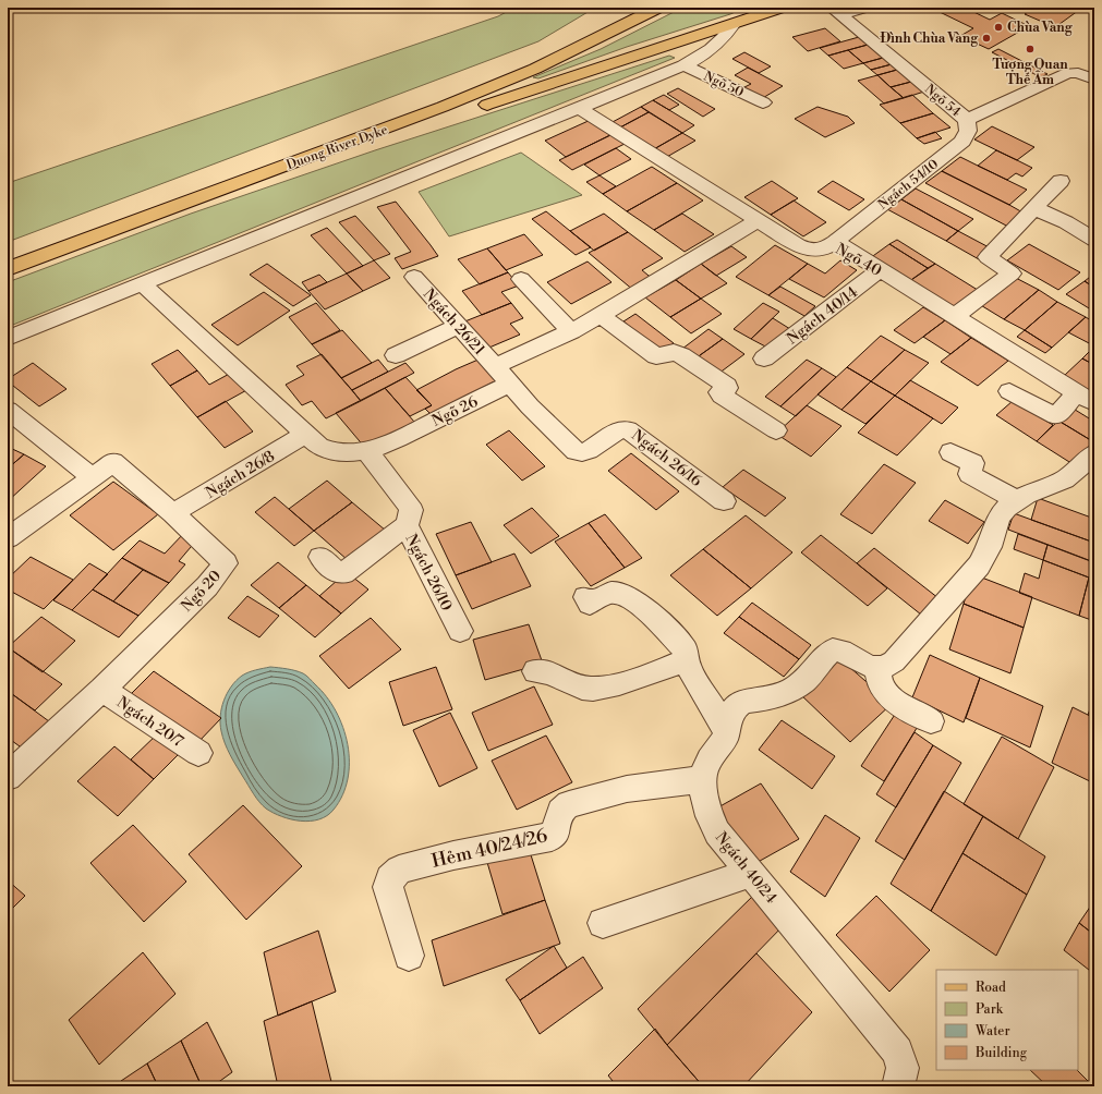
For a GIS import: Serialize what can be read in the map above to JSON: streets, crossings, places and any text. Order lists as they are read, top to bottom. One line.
{"streets":{"main road":["Duong River Dyke"],"street":["Ngõ 50","Ngõ 54","Ngách 54/10","Ngõ 40","Ngách 40/14","Ngách 26/21","Ngõ 26","Ngách 26/16","Ngách 26/8","Ngách 26/10","Ngõ 20","Ngách 20/7","Hẻm 40/24/26","Ngách 40/24"]},"crossings":[["Ngõ 54","Ngách 54/10"],["Ngách 54/10","Ngõ 40"],["Ngõ 40","Ngách 40/14"],["Ngõ 26","Ngách 26/16"],["Ngõ 26","Ngách 26/8"],["Ngõ 26","Ngách 26/10"],["Ngách 26/8","Ngõ 20"],["Ngõ 20","Ngách 20/7"],["Hẻm 40/24/26","Ngách 40/24"]],"places":["Chùa Vàng","Đình Chùa Vàng","Tượng Quan Thế Âm"],"legend":["Road","Park","Water","Building"]}
